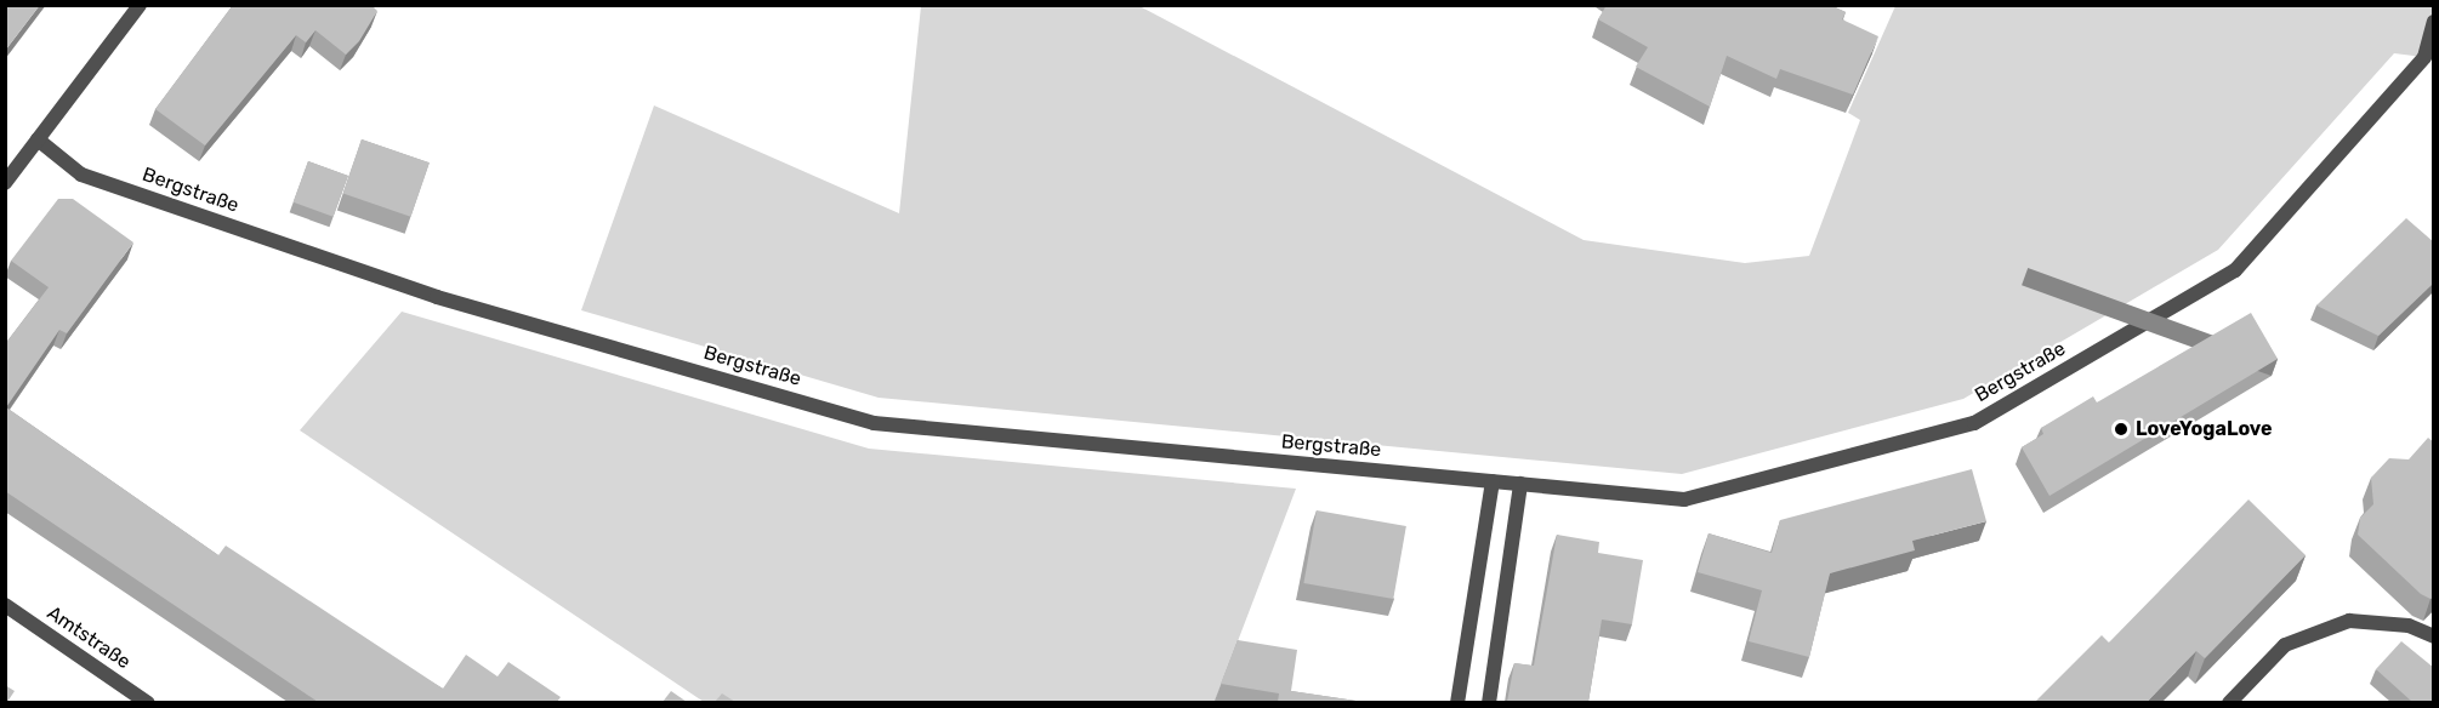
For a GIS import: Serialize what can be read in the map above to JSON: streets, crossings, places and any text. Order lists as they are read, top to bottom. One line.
{"streets":{"street":["Bergstraße","Amtstraße"]},"places":["LoveYogaLove"]}
